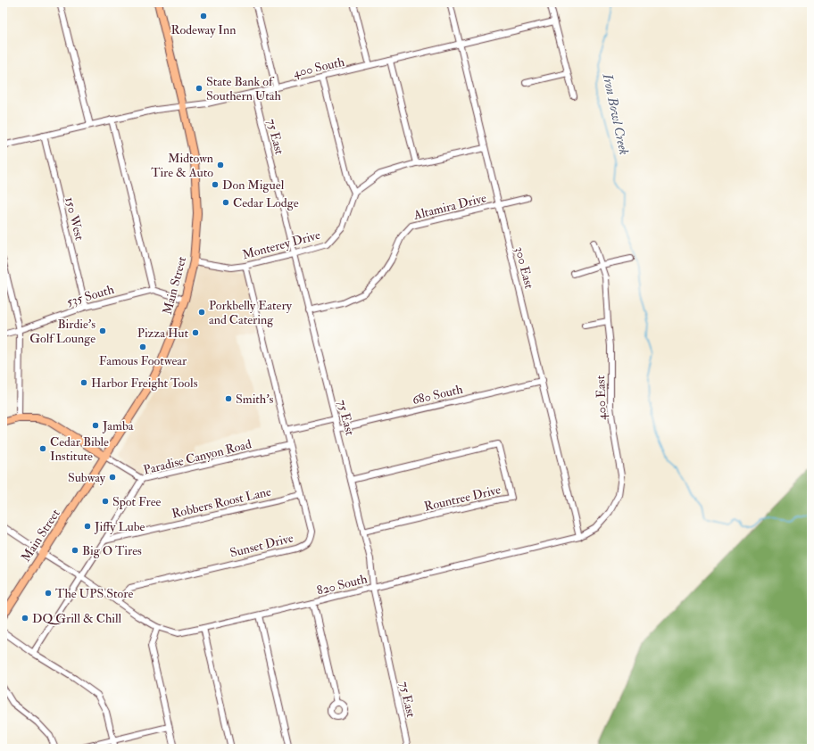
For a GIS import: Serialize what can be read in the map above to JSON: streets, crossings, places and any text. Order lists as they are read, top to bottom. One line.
{"streets":{"main road":["Main Street"],"street":["400 South","75 East","Altamira Drive","150 West","Monterey Drive","300 East","535 South","680 South","400 East","Paradise Canyon Road","Rountree Drive","Robbers Roost Lane","Sunset Drive","820 South"]},"crossings":[["400 South","75 East"],["400 South","150 West"],["400 South","300 East"],["400 South","Main Street"],["75 East","Altamira Drive"],["75 East","Monterey Drive"],["75 East","680 South"],["75 East","Rountree Drive"],["75 East","820 South"],["Altamira Drive","300 East"],["150 West","535 South"],["Monterey Drive","Main Street"],["Monterey Drive","Sunset Drive"],["300 East","680 South"],["300 East","400 East"],["300 East","820 South"],["400 East","820 South"],["Paradise Canyon Road","Robbers Roost Lane"],["Paradise Canyon Road","Sunset Drive"],["Robbers Roost Lane","Sunset Drive"],["Sunset Drive","820 South"]],"water":["Iron Bowl Creek"],"places":["Rodeway Inn","State Bank of Southern Utah","Midtown Tire & Auto","Don Miguel","Cedar Lodge","Porkbelly Eatery and Catering","Birdie's Golf Lounge","Pizza Hut","Famous Footwear","Harbor Freight Tools","Smith's","Jamba","Cedar Bible Institute","Subway","Spot Free","Jiffy Lube","Big O Tires","The UPS Store","DQ Grill & Chill"]}
